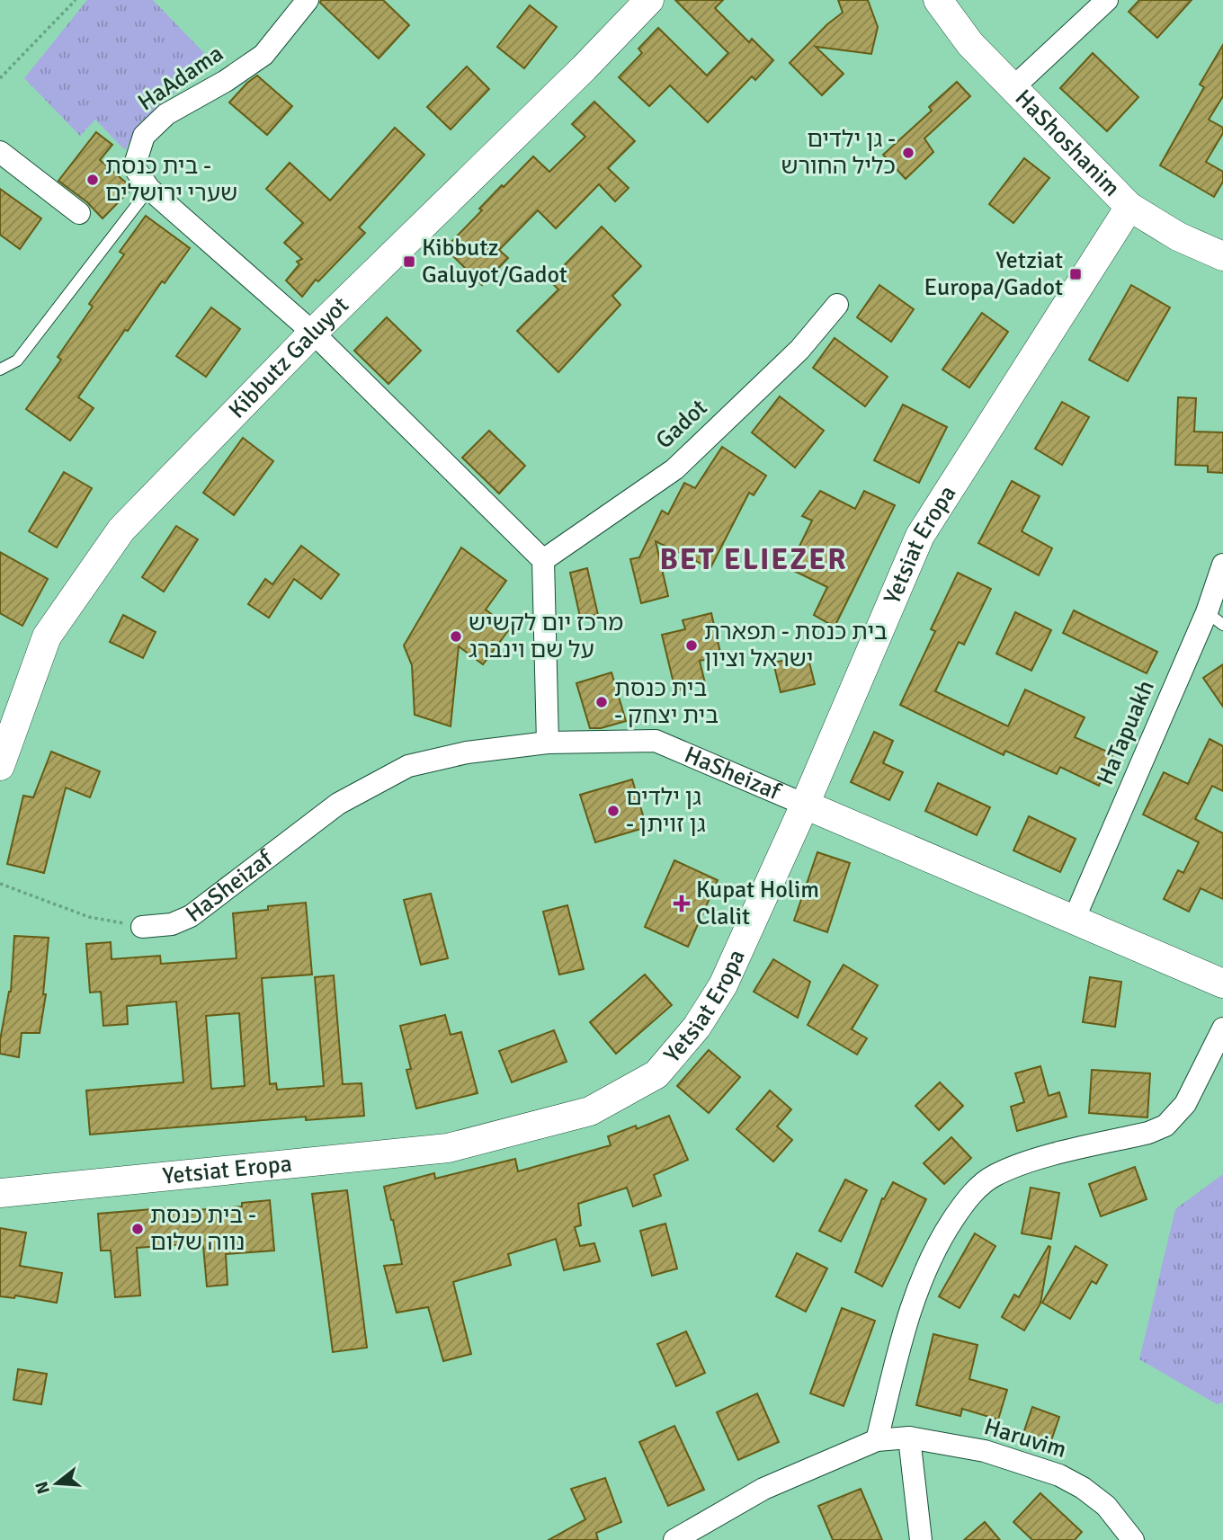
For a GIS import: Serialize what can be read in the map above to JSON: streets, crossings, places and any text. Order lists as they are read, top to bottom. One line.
{"streets":{"street":["HaAdama","HaShoshanim","Kibbutz Galuyot","Gadot","Yetsiat Eropa","HaTapuakh","HaSheizaf","Haruvim"]},"crossings":[["HaAdama","Kibbutz Galuyot"],["HaAdama","Gadot"],["HaShoshanim","Yetsiat Eropa"],["Yetsiat Eropa","HaSheizaf"],["HaTapuakh","HaSheizaf"]],"districts":["BET ELIEZER"],"places":{"other":["גן ילדים - כליל החורש","בית כנסת - שערי ירושלים","מרכז יום לקשיש על שם וינברג","בית כנסת - תפארת ישראל וציון","בית כנסת - בית יצחק","גן ילדים - גן זויתן","בית כנסת - נווה שלום"],"transit":["Kibbutz Galuyot/Gadot","Yetziat Europa/Gadot"],"health":["Kupat Holim Clalit"]},"north":"left"}
